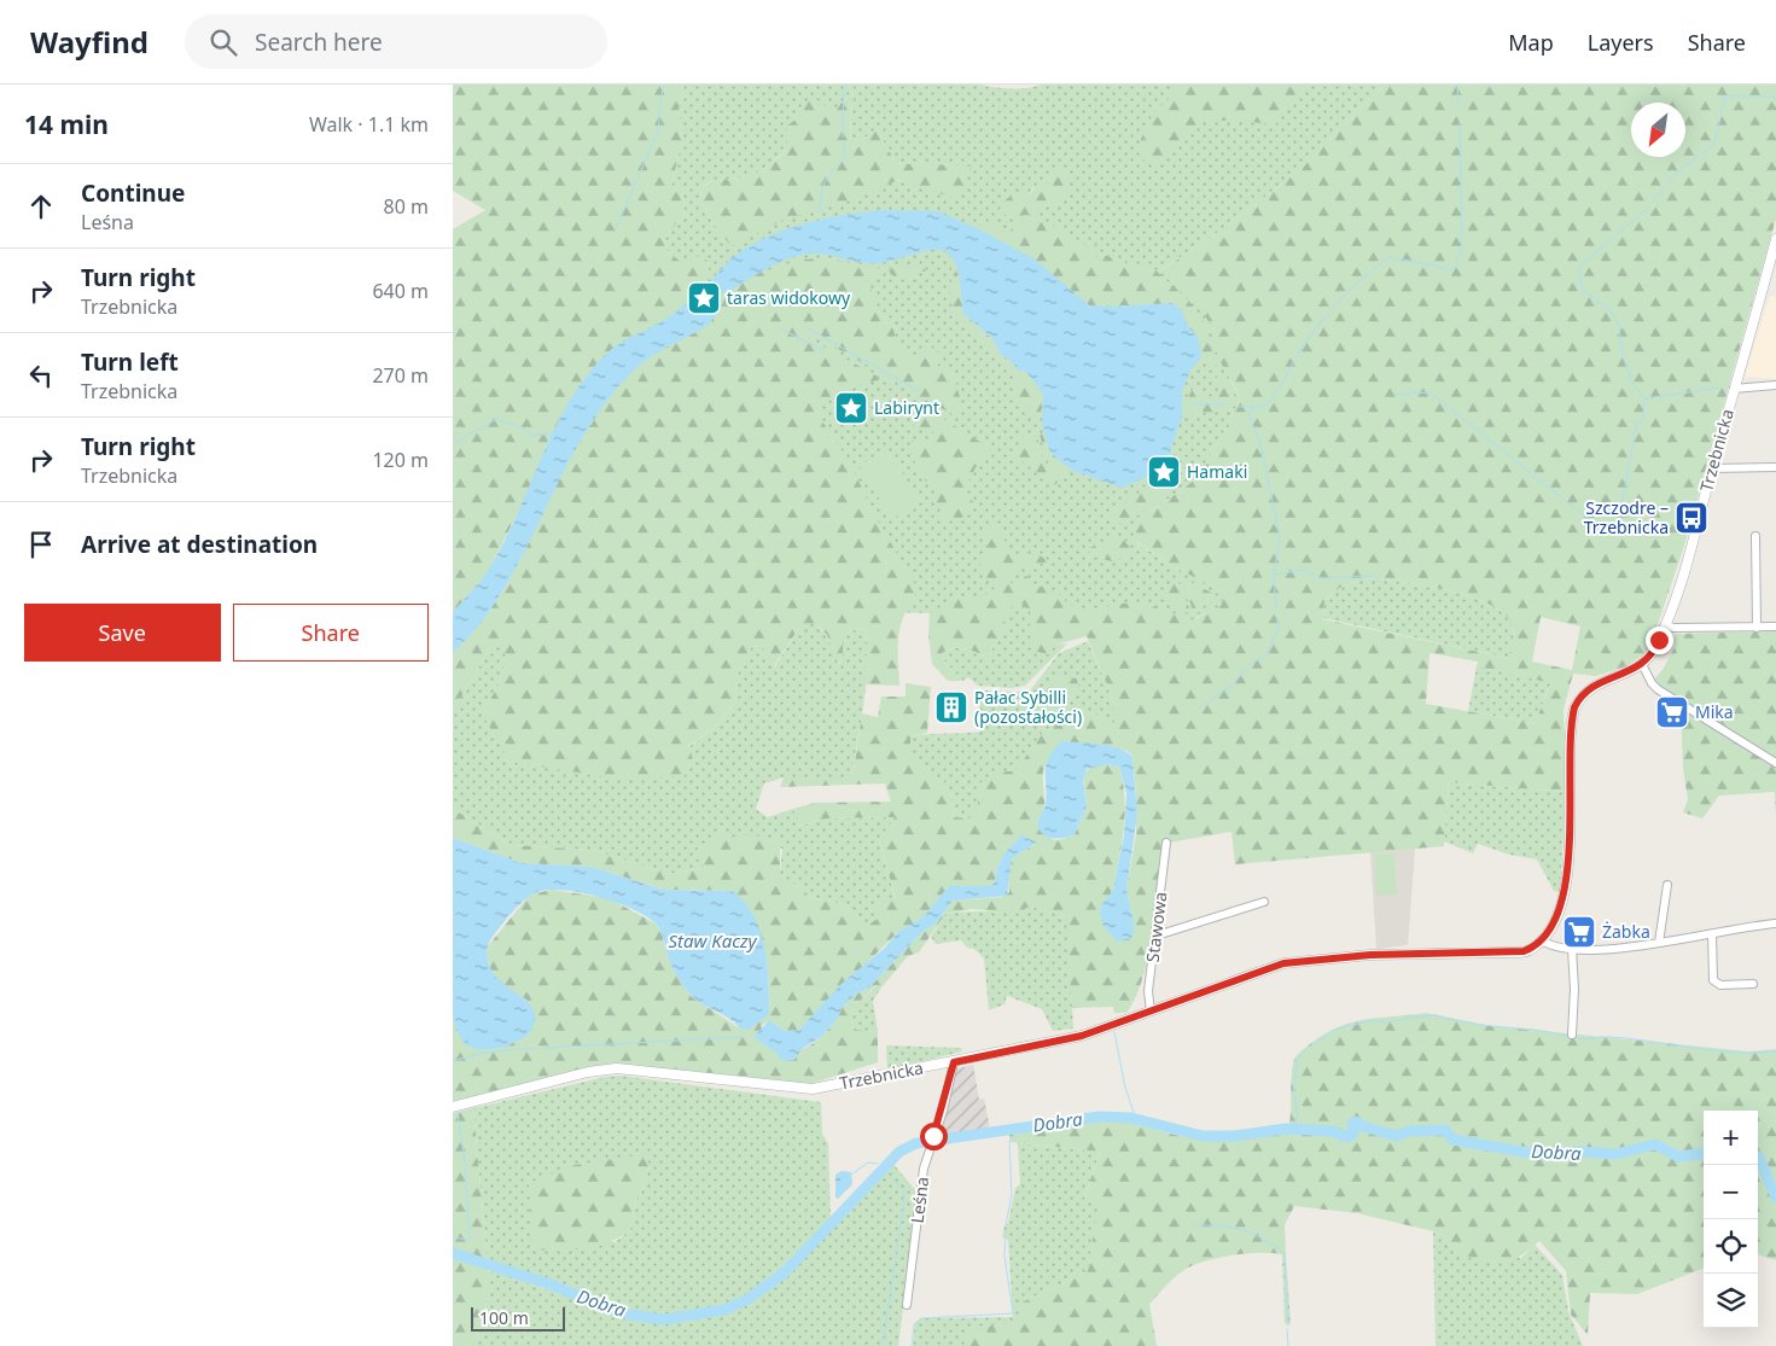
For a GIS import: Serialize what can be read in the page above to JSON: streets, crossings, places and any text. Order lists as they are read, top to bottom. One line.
{"streets":{"street":["Trzebnicka","Stawowa","Leśna"]},"crossings":[["Trzebnicka","Stawowa"],["Trzebnicka","Leśna"]],"water":["Staw Kaczy","Dobra"],"places":{"place":["taras widokowy","Labirynt","Hamaki"],"bus stop":["Szczodre – Trzebnicka"],"building":["Pałac Sybilli (pozostałości)"],"supermarket":["Mika","Żabka"]},"scale_bar":"100 m","north":"bottom left","page":{"header":"Wayfind","search":"Search here","nav":["Map","Layers","Share"],"heading":["14 min","Walk · 1.1 km"],"list":[["Continue","Leśna","80 m"],["Turn right","Trzebnicka","640 m"],["Turn left","Trzebnicka","270 m"],["Turn right","Trzebnicka","120 m"],"Arrive at destination"],"buttons":["Save","Share"],"map_buttons":["+","−"],"scale":"100 m"}}
